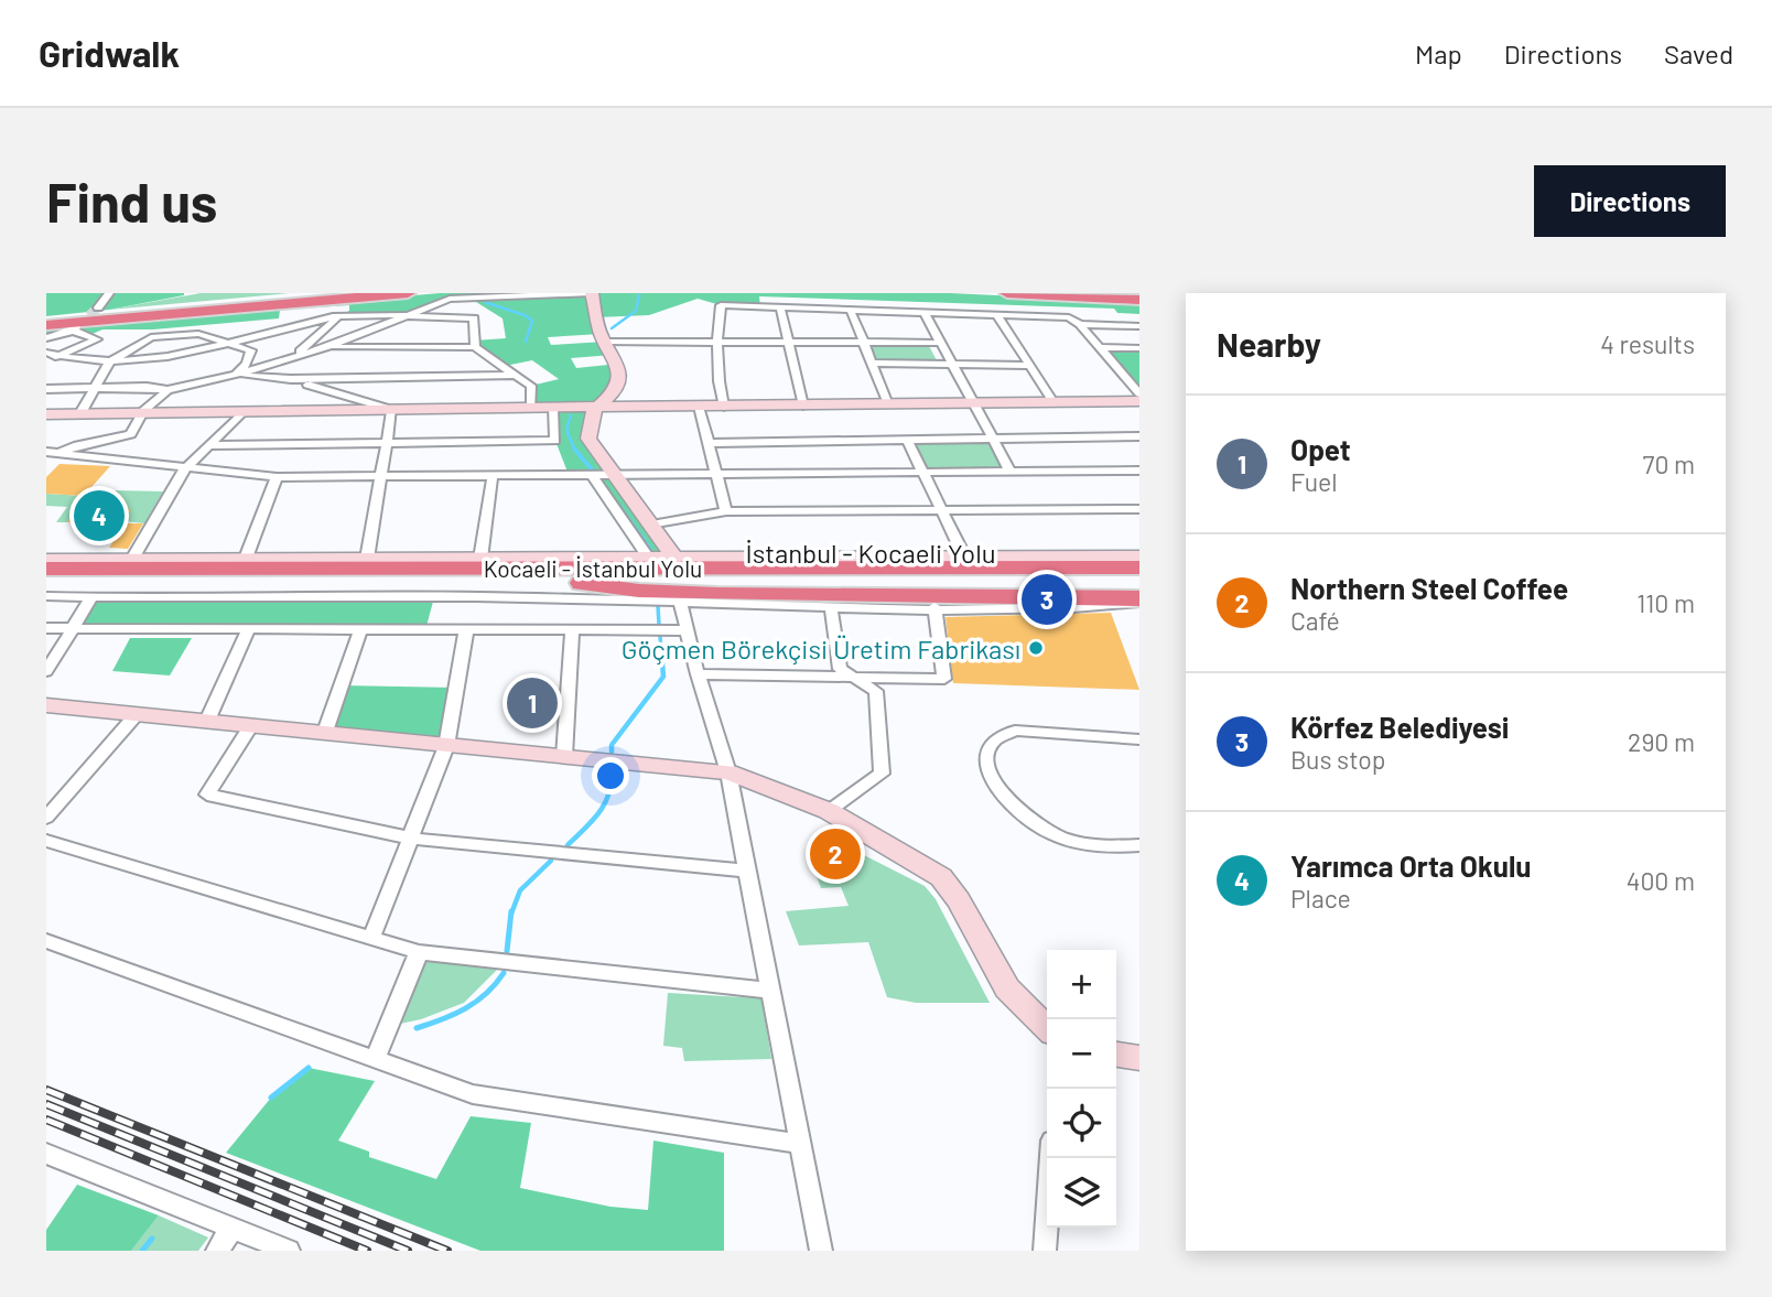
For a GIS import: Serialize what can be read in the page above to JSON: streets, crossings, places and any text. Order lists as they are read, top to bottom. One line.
{"streets":{"highway":["İstanbul - Kocaeli Yolu","Kocaeli - İstanbul Yolu"]},"places":["Göçmen Börekçisi Üretim Fabrikası"],"page":{"header":"Gridwalk","nav":["Map","Directions","Saved"],"buttons":"Directions","title":"Find us","heading":["Nearby","4 results"],"list":[{"mark":"1","name":"Opet","note":"Fuel","value":"70 m"},{"mark":"2","name":"Northern Steel Coffee","note":"Café","value":"110 m"},{"mark":"3","name":"Körfez Belediyesi","note":"Bus stop","value":"290 m"},{"mark":"4","name":"Yarımca Orta Okulu","note":"Place","value":"400 m"}],"pins":["4","3","1","2"],"map_buttons":["+","−"]}}
